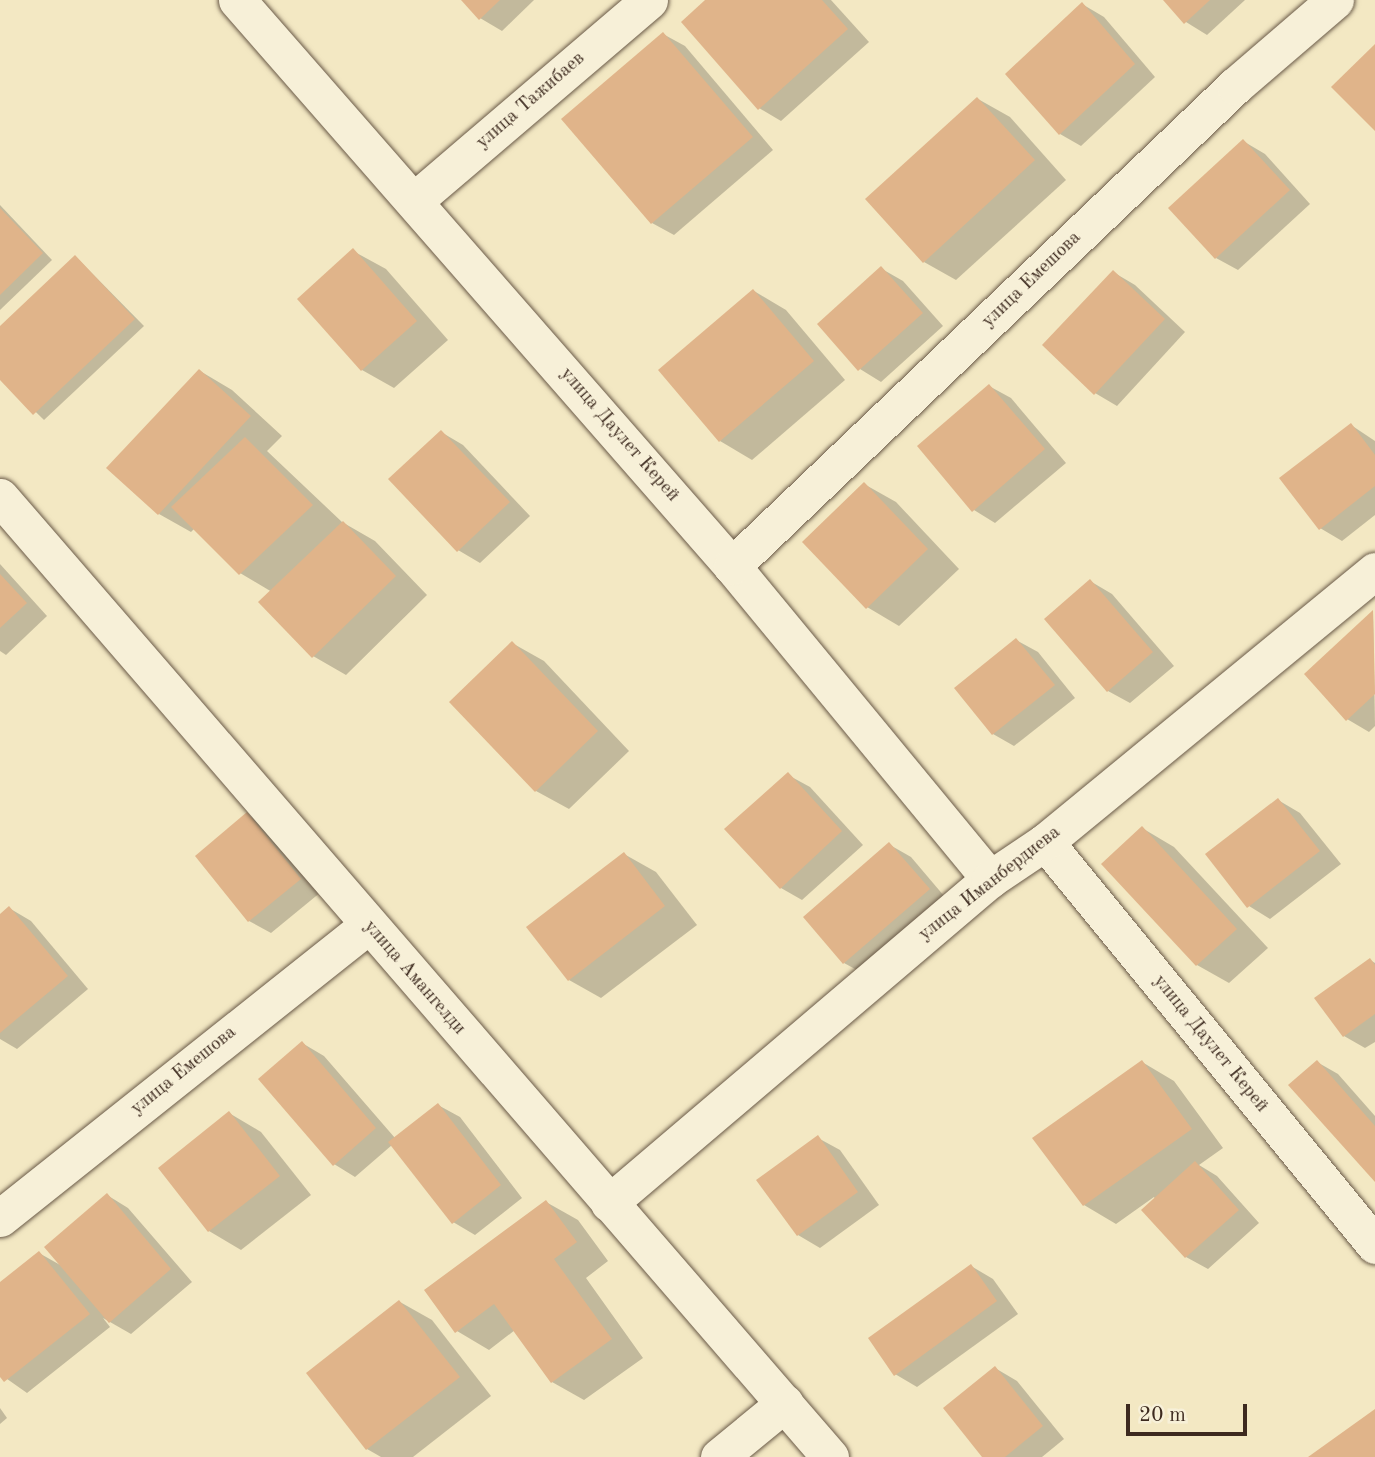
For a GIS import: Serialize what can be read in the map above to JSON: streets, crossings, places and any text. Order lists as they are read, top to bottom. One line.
{"streets":{"street":["улица Тажибаев","улица Емешова","улица Даулет Керей","улица Иманбердиева","улица Амангелди"]},"crossings":[["улица Тажибаев","улица Даулет Керей"],["улица Емешова","улица Даулет Керей"],["улица Емешова","улица Амангелди"],["улица Даулет Керей","улица Иманбердиева"],["улица Иманбердиева","улица Амангелди"]],"scale_bar":"20 m"}
